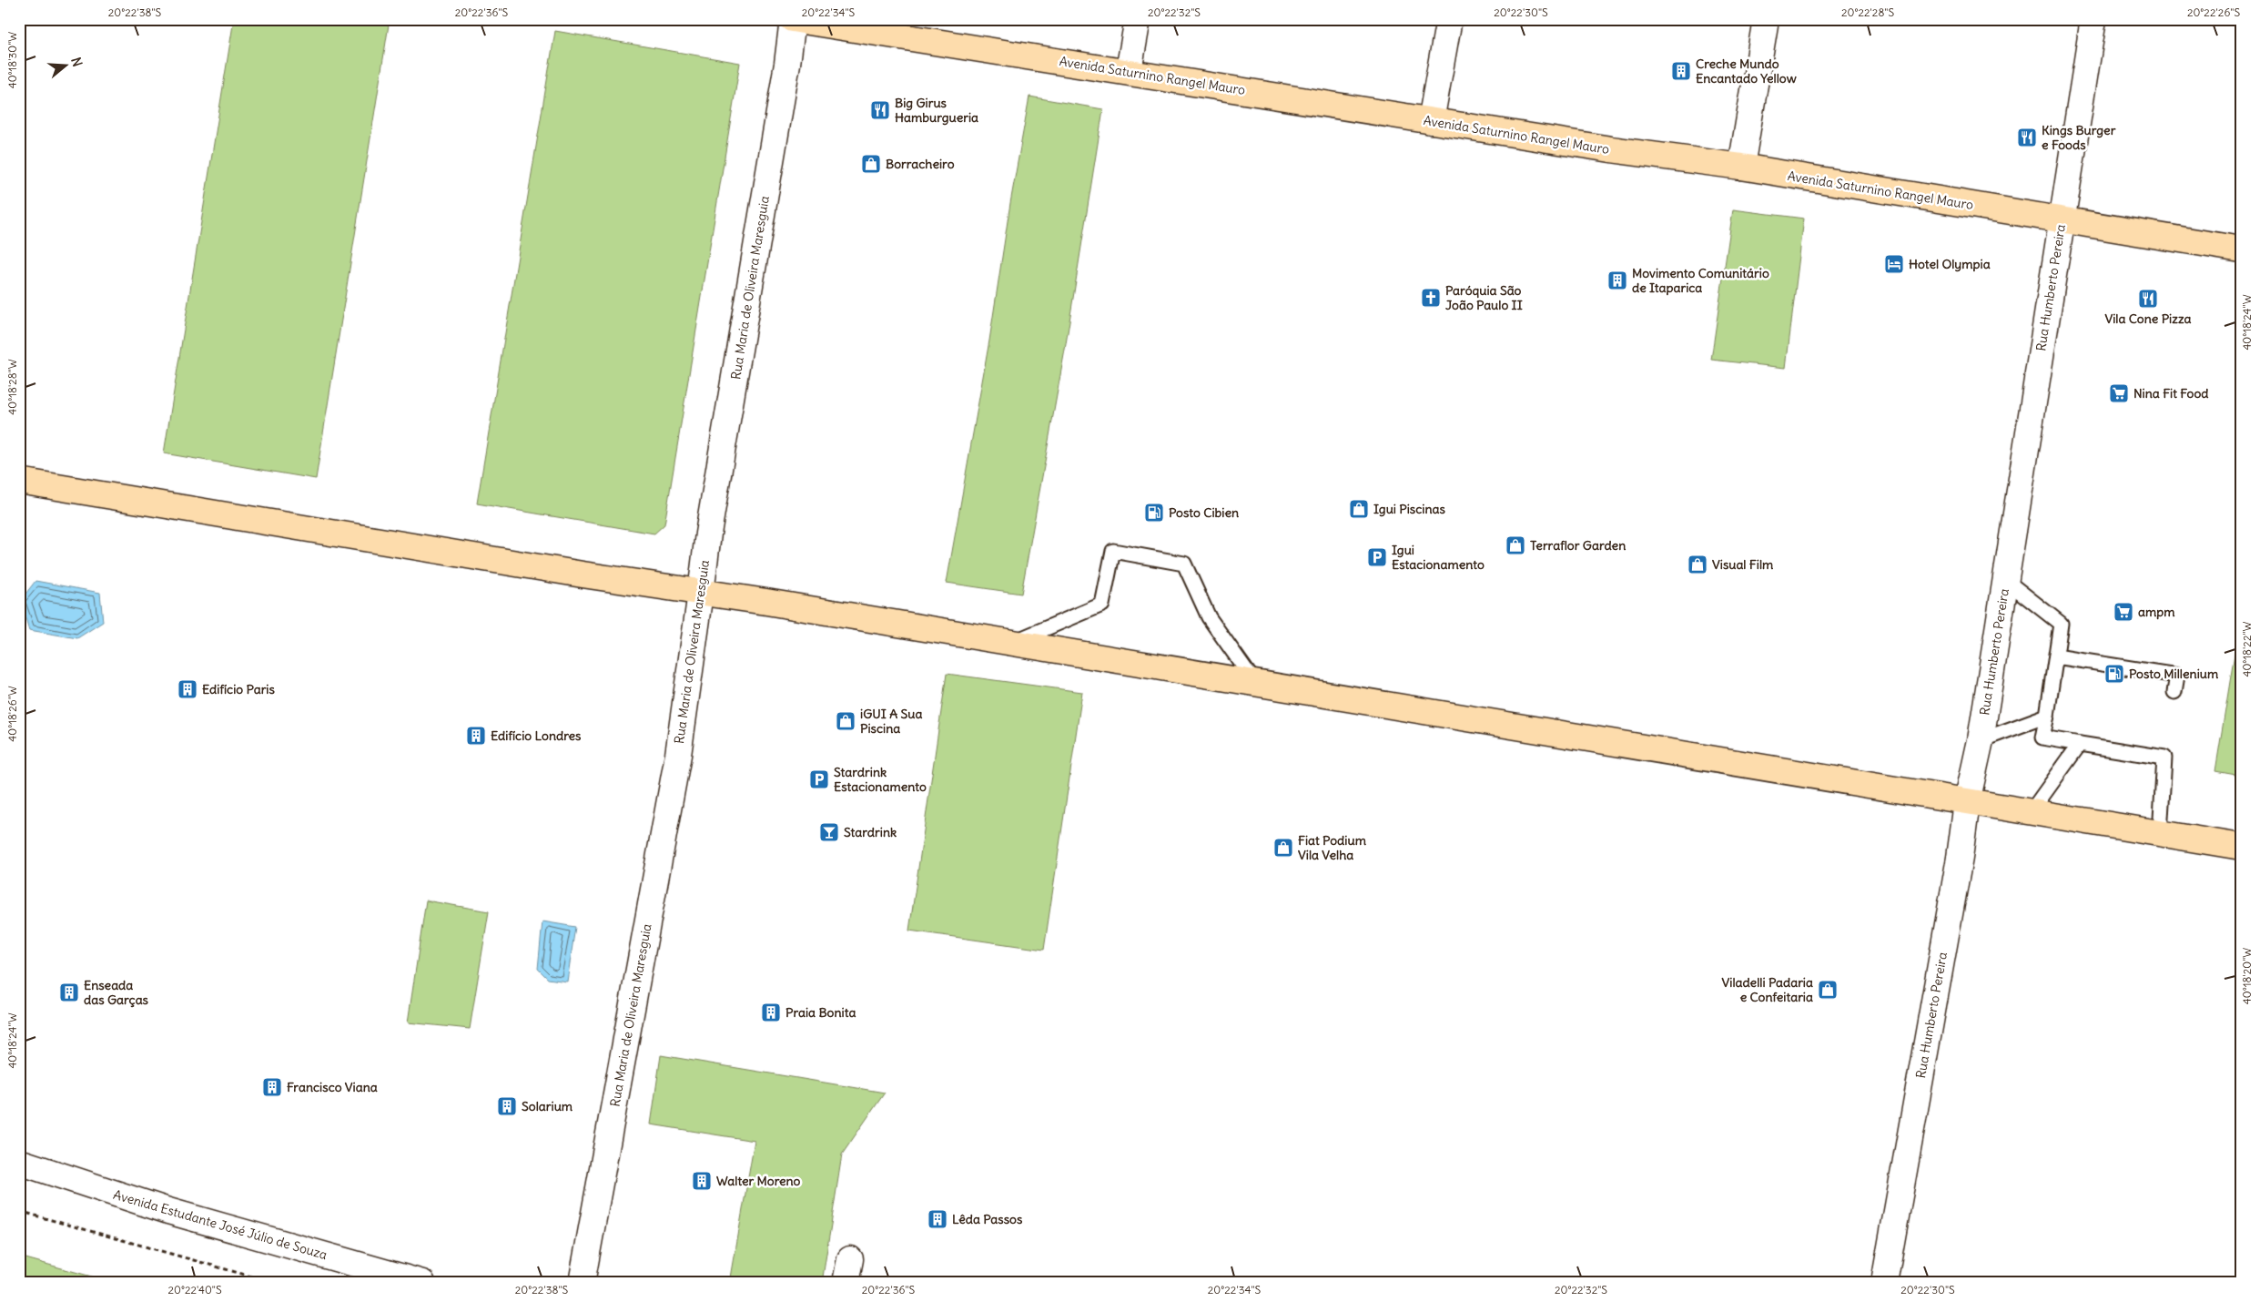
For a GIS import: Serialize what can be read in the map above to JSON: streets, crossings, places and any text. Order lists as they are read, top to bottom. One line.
{"streets":{"main road":["Avenida Saturnino Rangel Mauro"],"street":["Rua Maria de Oliveira Maresguia","Rua Humberto Pereira","Avenida Estudante José Júlio de Souza"]},"crossings":[["Avenida Saturnino Rangel Mauro","Rua Maria de Oliveira Maresguia"],["Avenida Saturnino Rangel Mauro","Rua Humberto Pereira"]],"places":{"building":["Creche Mundo Encantado Yellow","Movimento Comunitário de Itaparica","Edifício Paris","Edifício Londres","Enseada das Garças","Praia Bonita","Francisco Viana","Solarium","Walter Moreno","Lêda Passos"],"restaurant":["Big Girus Hamburgueria","Kings Burger e Foods","Vila Cone Pizza"],"shop":["Borracheiro","Igui Piscinas","Terraflor Garden","Visual Film","iGUI A Sua Piscina","Fiat Podium Vila Velha","Viladelli Padaria e Confeitaria"],"hotel":["Hotel Olympia"],"church":["Paróquia São João Paulo II"],"supermarket":["Nina Fit Food","ampm"],"fuel station":["Posto Cibien","Posto Millenium"],"parking":["Igui Estacionamento","Stardrink Estacionamento"],"bar":["Stardrink"]},"north":"right","coordinates":["20°22'38\"S","20°22'36\"S","20°22'34\"S","20°22'32\"S","20°22'30\"S","20°22'28\"S","20°22'26\"S","40°18'30\"W","40°18'24\"W","40°18'28\"W","40°18'22\"W","40°18'26\"W","40°18'20\"W","20°22'40\"S"]}
